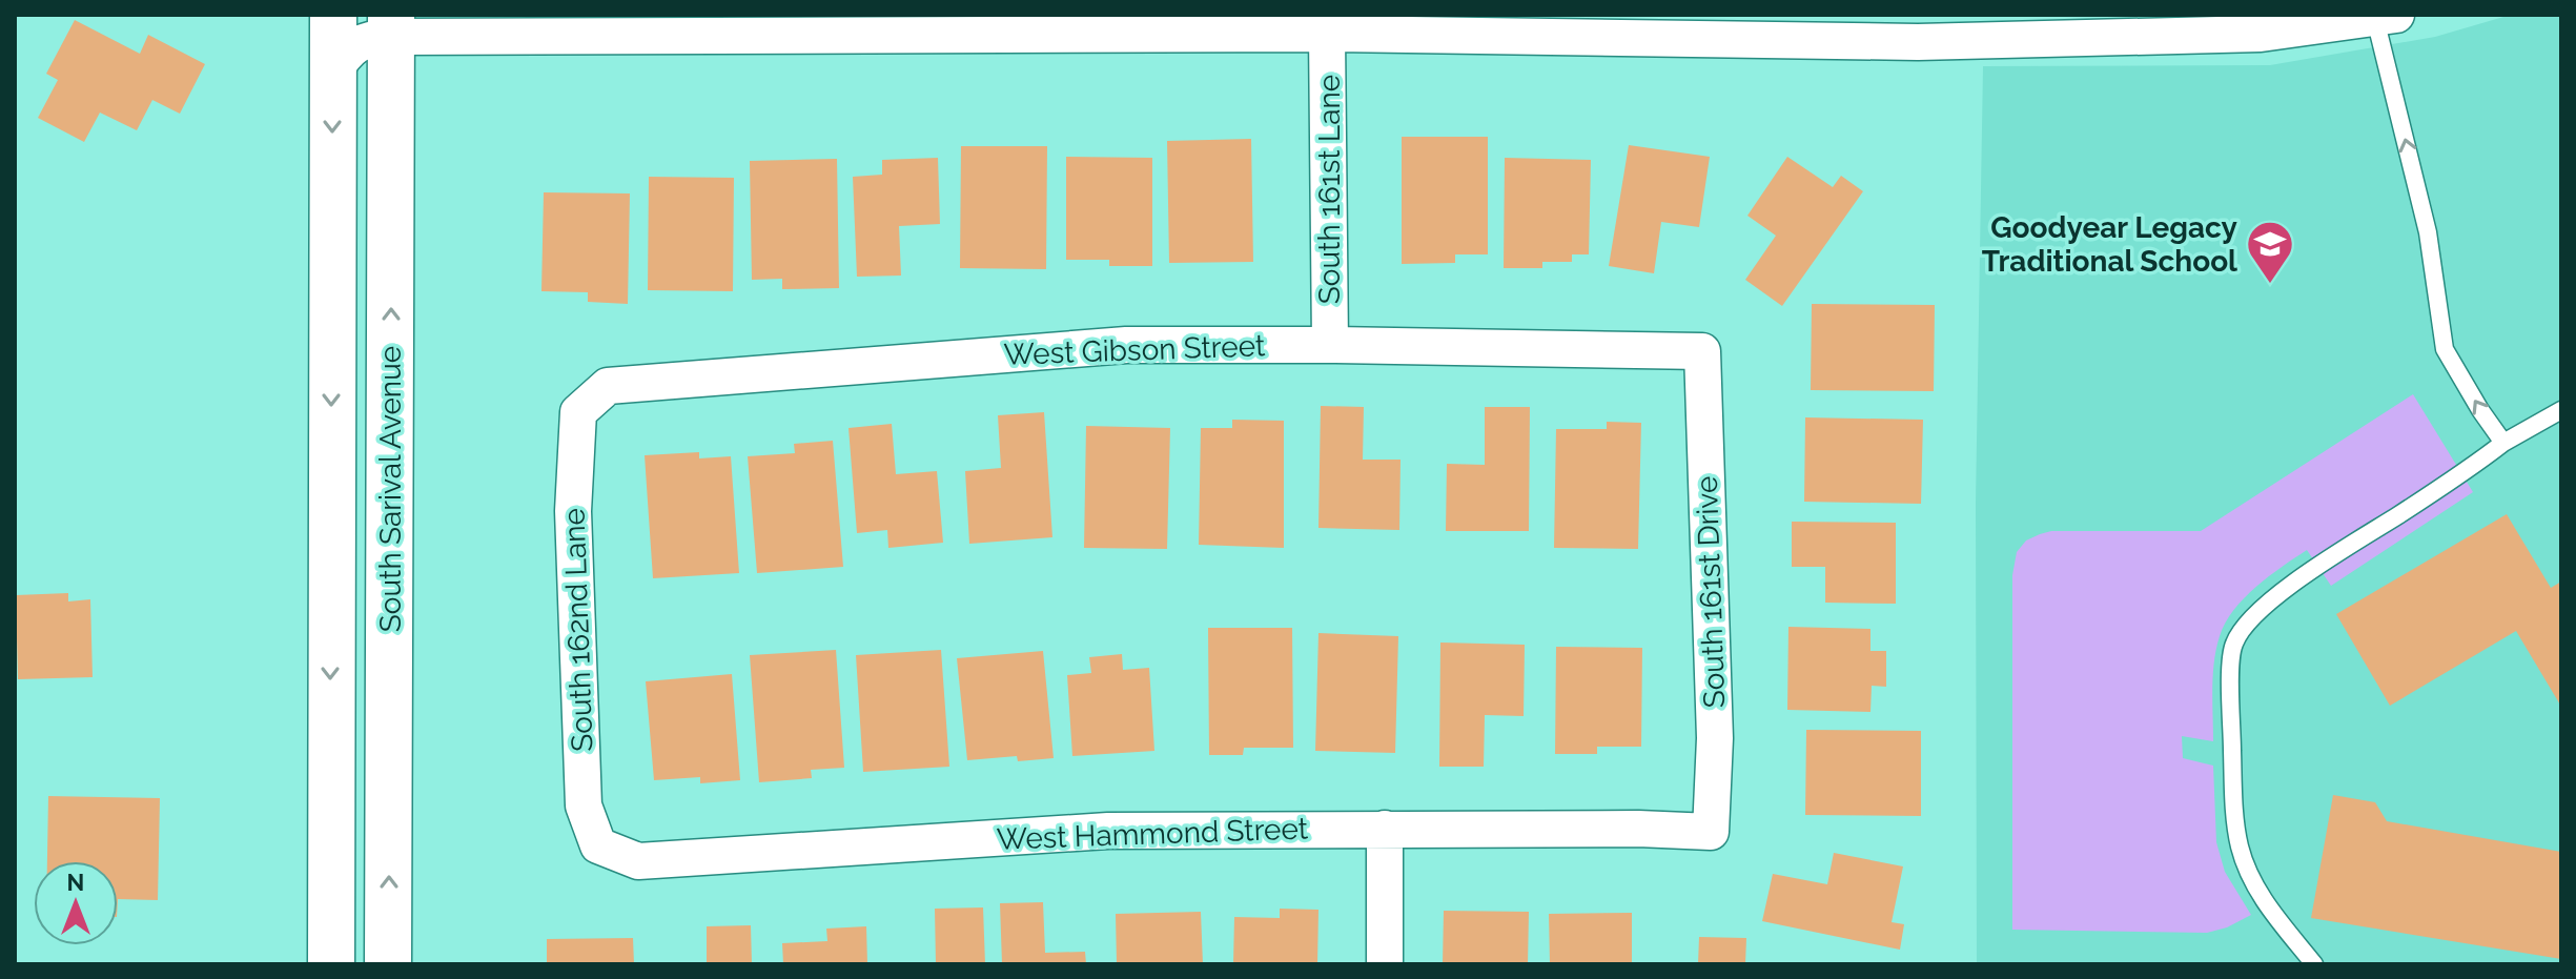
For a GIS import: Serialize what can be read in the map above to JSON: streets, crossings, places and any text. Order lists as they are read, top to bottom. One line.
{"streets":{"main road":["South Sarival Avenue"],"street":["South 161st Lane","West Gibson Street","South 161st Drive","South 162nd Lane","West Hammond Street"]},"crossings":[["South 161st Lane","West Gibson Street"],["West Gibson Street","South 161st Drive"],["West Gibson Street","South 162nd Lane"],["South 161st Drive","West Hammond Street"],["South 162nd Lane","West Hammond Street"]],"places":{"school or university":["Goodyear Legacy Traditional School"]},"north":"top"}
